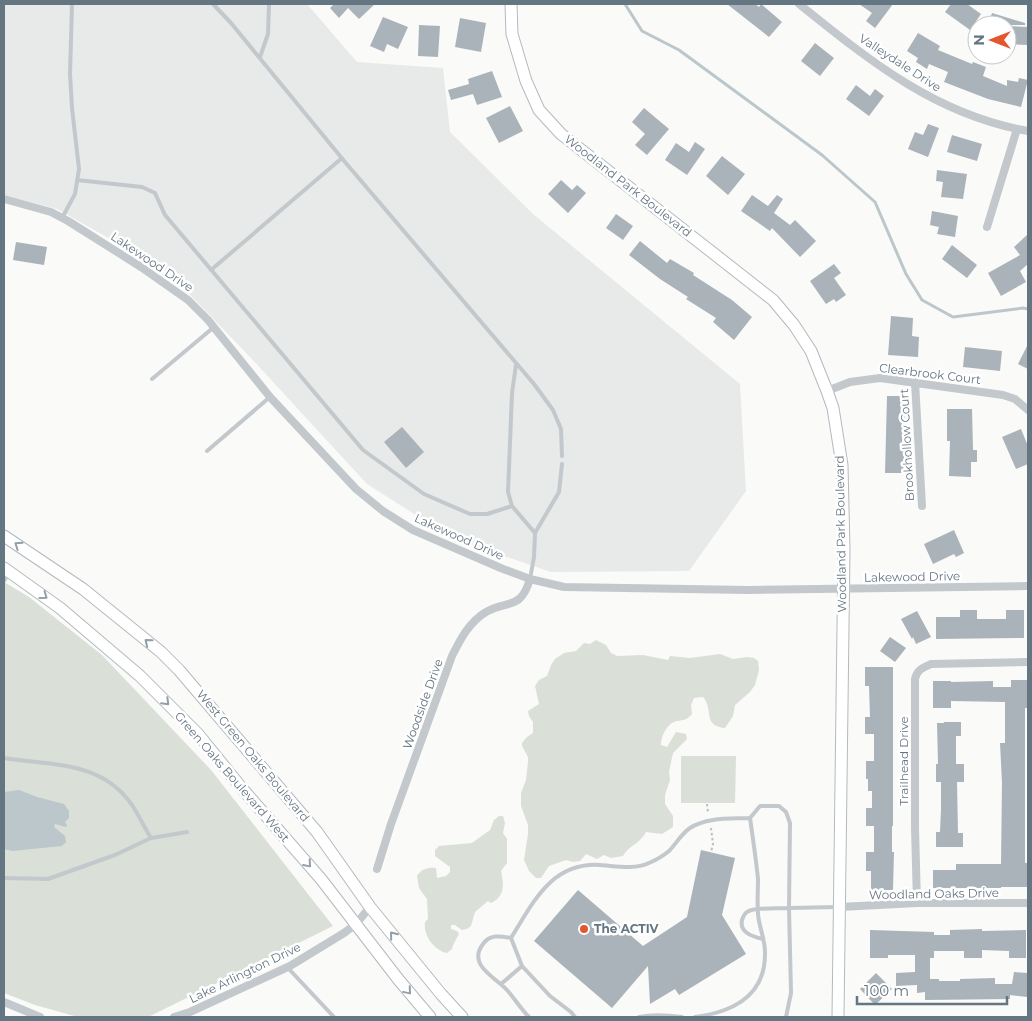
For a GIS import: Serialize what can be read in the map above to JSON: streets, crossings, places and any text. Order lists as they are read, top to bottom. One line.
{"streets":{"main road":["Woodland Park Boulevard","West Green Oaks Boulevard","Green Oaks Boulevard West"],"street":["Valleydale Drive","Lakewood Drive","Clearbrook Court","Brookhollow Court","Woodside Drive","Trailhead Drive","Woodland Oaks Drive","Lake Arlington Drive"]},"crossings":[["Woodland Park Boulevard","Lakewood Drive"],["Woodland Park Boulevard","Clearbrook Court"],["Woodland Park Boulevard","Woodland Oaks Drive"],["Lakewood Drive","Woodside Drive"],["Clearbrook Court","Brookhollow Court"],["West Green Oaks Boulevard","Lake Arlington Drive"],["Trailhead Drive","Woodland Oaks Drive"],["Green Oaks Boulevard West","Lake Arlington Drive"]],"one_way":["West Green Oaks Boulevard","Green Oaks Boulevard West"],"places":["The ACTIV"],"scale_bar":"100 m","north":"left"}
